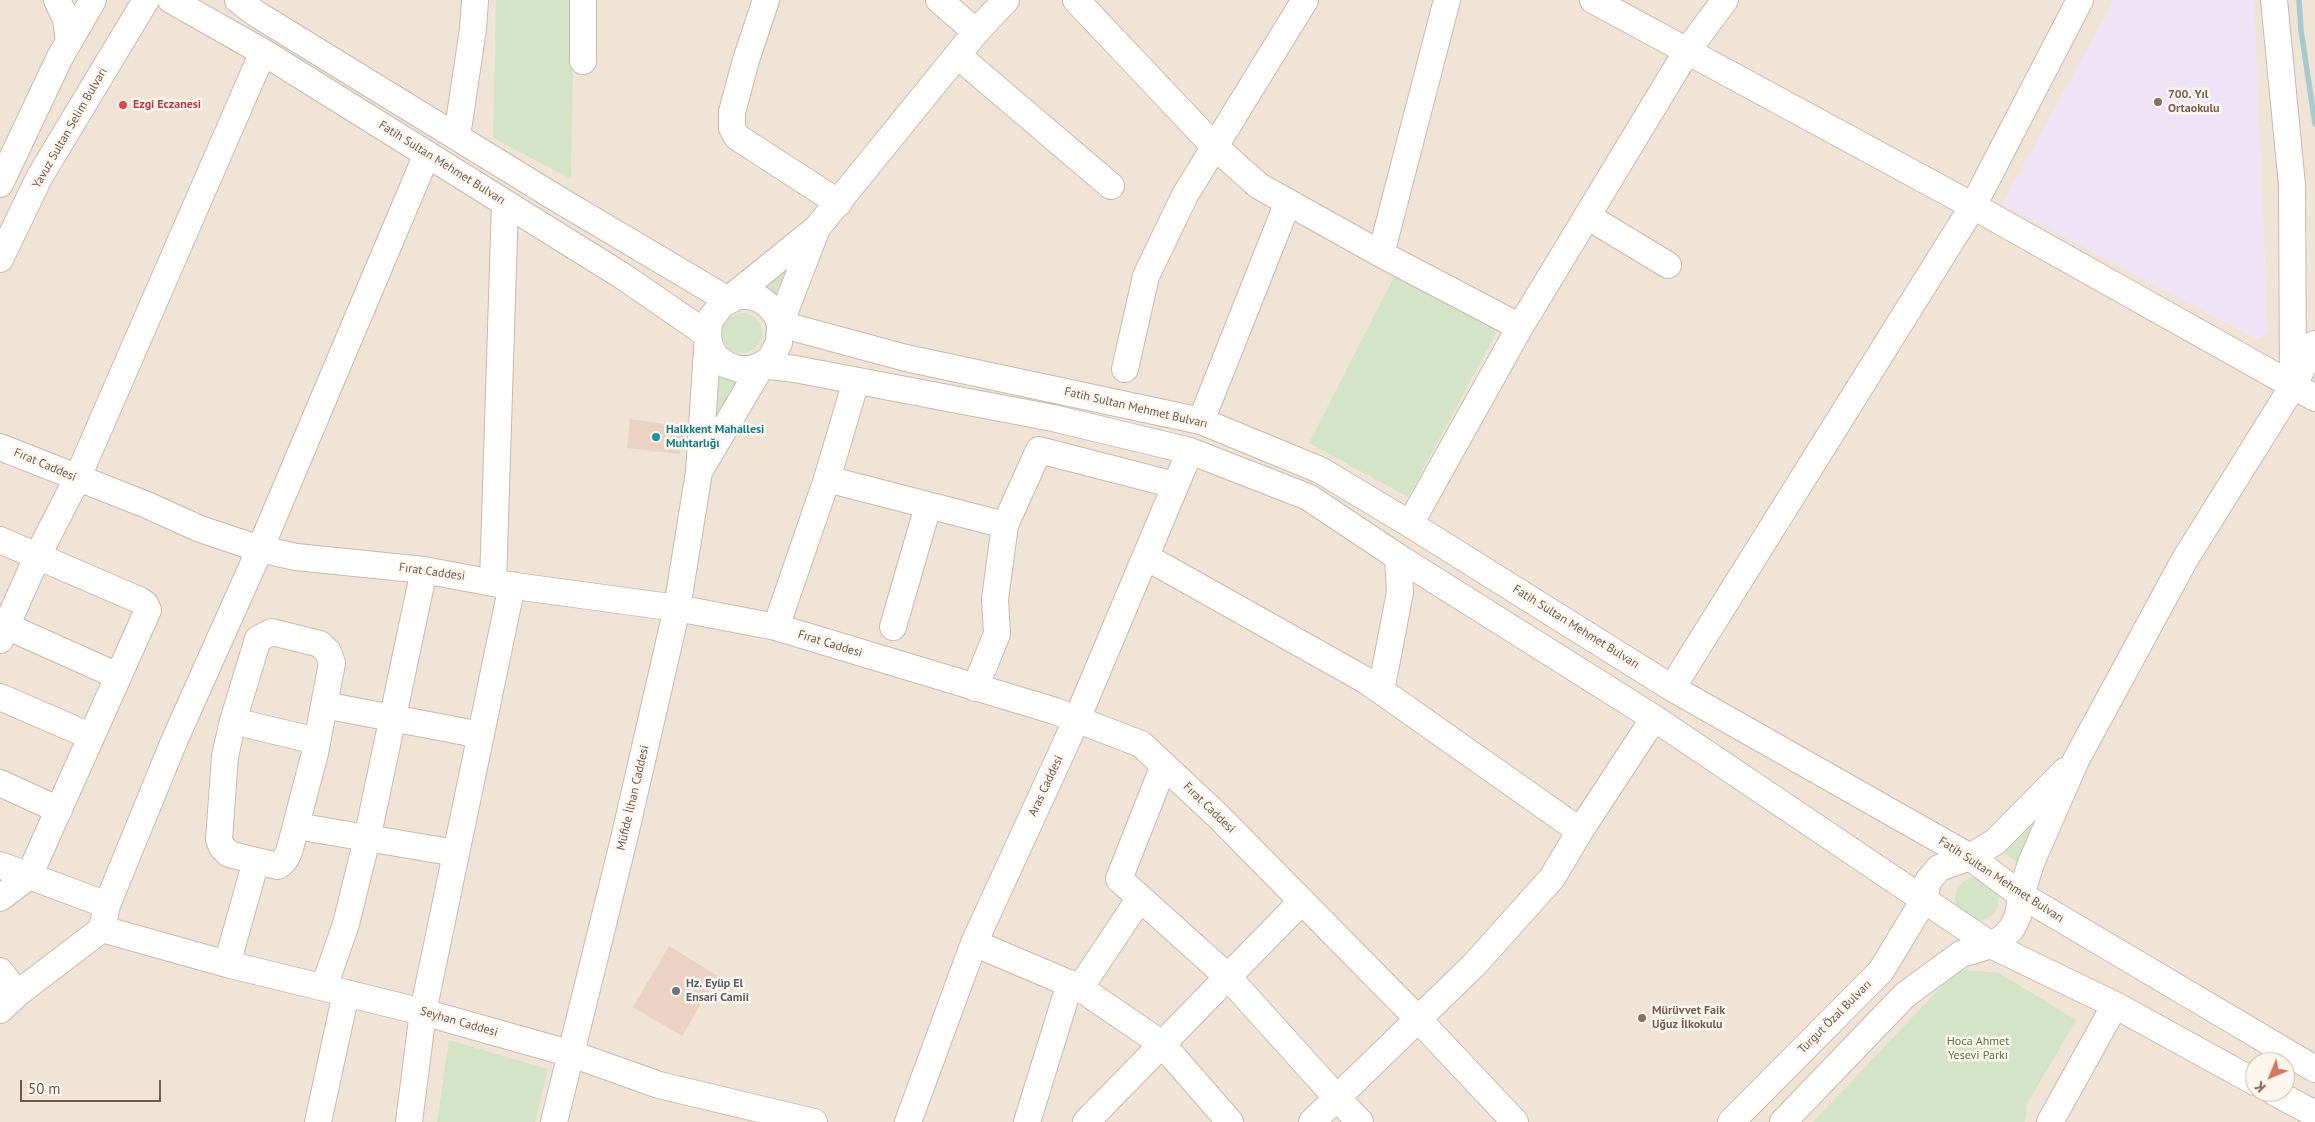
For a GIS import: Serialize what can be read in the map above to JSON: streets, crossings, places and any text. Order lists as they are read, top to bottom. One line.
{"streets":{"street":["Yavuz Sultan Selim Bulvarı","Fatih Sultan Mehmet Bulvarı","Fırat Caddesi","Aras Caddesi","Müfide İlhan Caddesi","Turgut Özal Bulvarı","Seyhan Caddesi"]},"crossings":[["Fatih Sultan Mehmet Bulvarı","Turgut Özal Bulvarı"],["Fırat Caddesi","Aras Caddesi"],["Fırat Caddesi","Müfide İlhan Caddesi"],["Müfide İlhan Caddesi","Seyhan Caddesi"]],"parks":["Hoca Ahmet Yesevi Parkı"],"places":["700. Yıl Ortaokulu","Ezgi Eczanesi","Halkkent Mahallesi Muhtarlığı","Hz. Eyüp El Ensari Camii","Mürüvvet Faik Uğuz İlkokulu"],"scale_bar":"50 m","north":"bottom left"}
